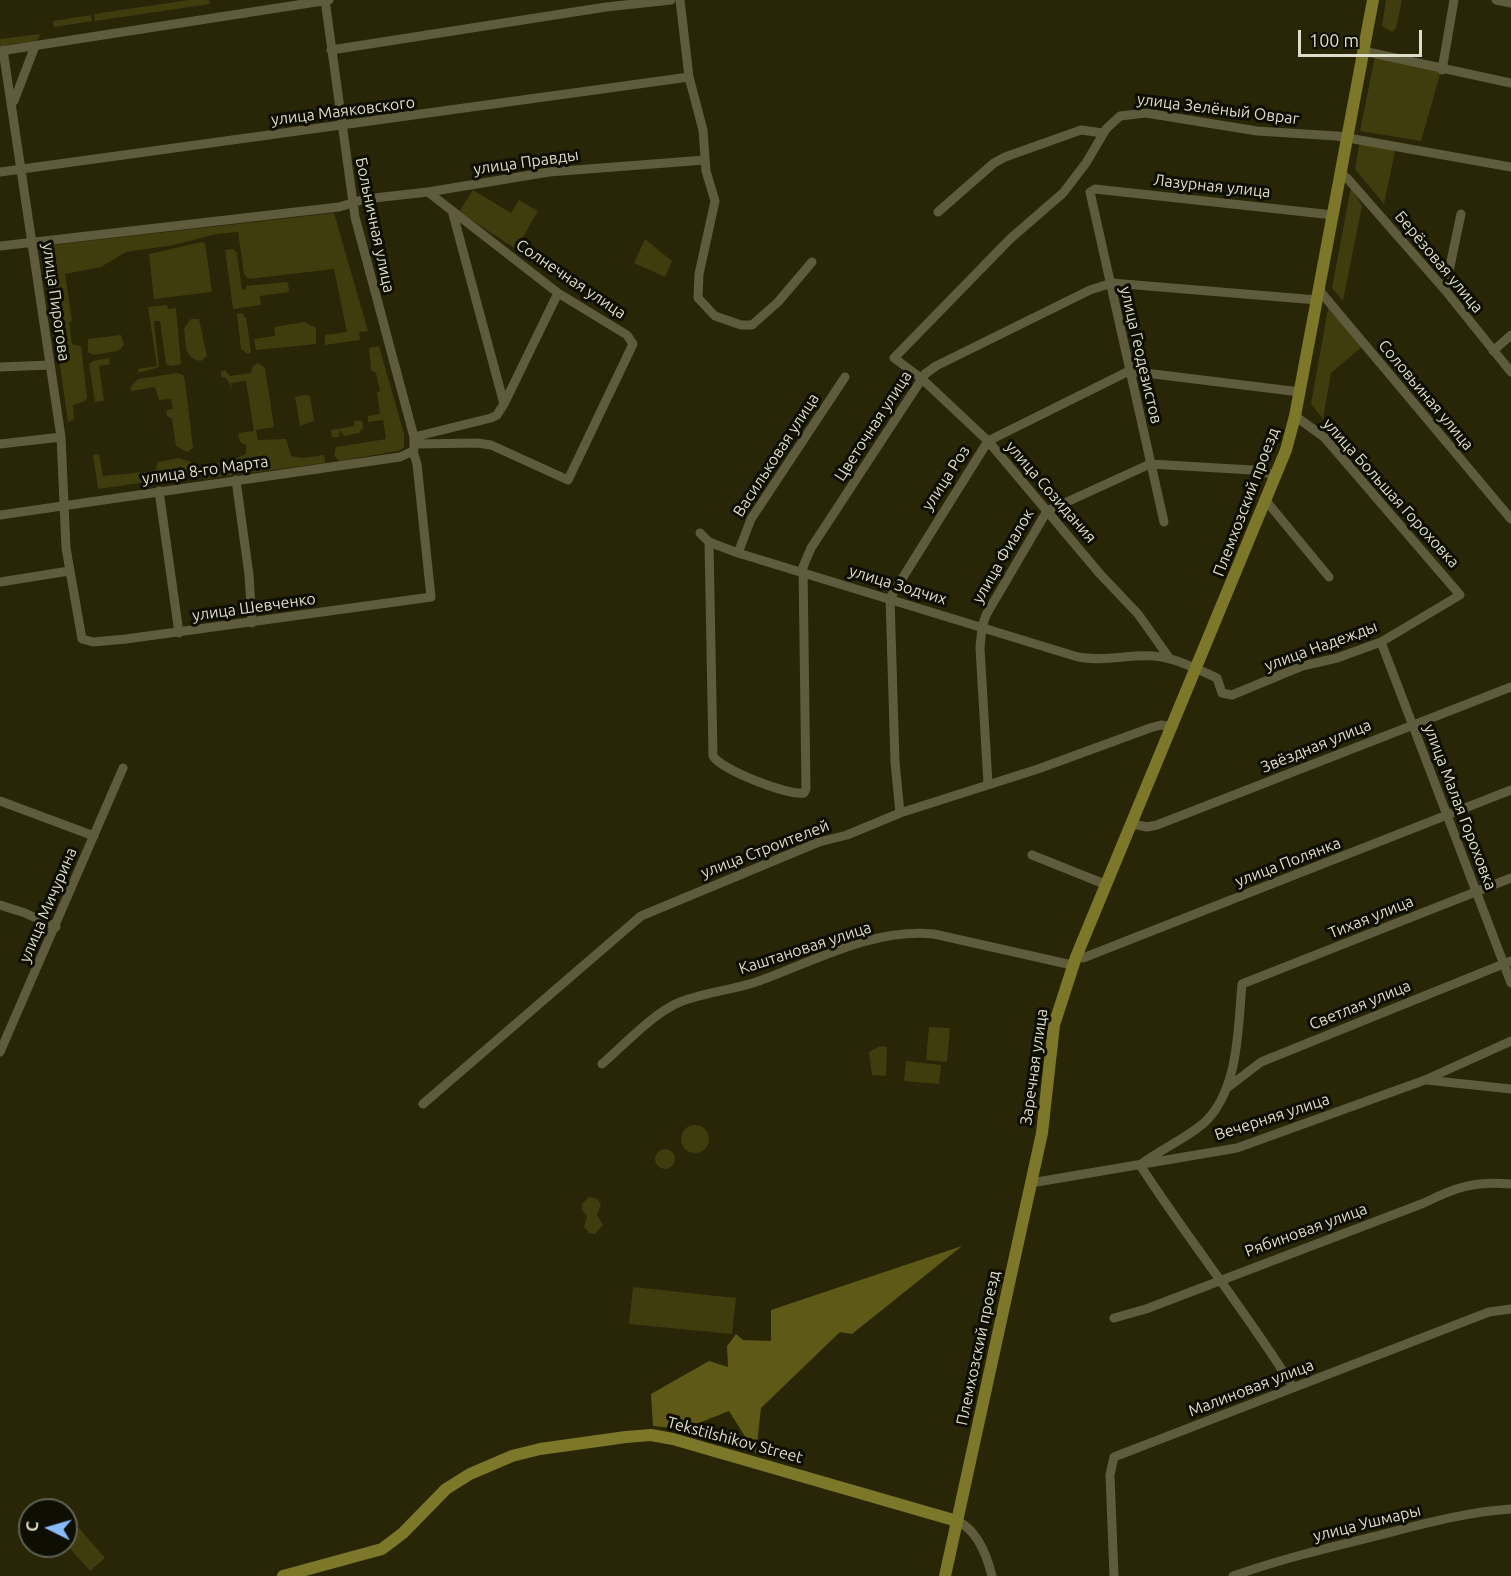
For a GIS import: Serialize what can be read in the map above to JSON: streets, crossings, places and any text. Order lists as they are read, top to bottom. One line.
{"streets":{"main road":["Племхозский проезд","Заречная улица","Tekstilshikov Street"],"street":["улица Зелёный Овраг","улица Маяковского","улица Правды","Лазурная улица","Больничная улица","Берёзовая улица","Солнечная улица","улица Пирогова","улица Геодезистов","Соловьиная улица","Цветочная улица","Васильковая улица","улица 8-го Марта","улица Роз","улица Созидания","улица Большая Гороховка","улица Фиалок","улица Зодчих","улица Шевченко","улица Надежды","Звёздная улица","улица Малая Гороховка","улица Строителей","улица Полянка","улица Мичурина","Тихая улица","Каштановая улица","Светлая улица","Вечерняя улица","Рябиновая улица","Малиновая улица","улица Ушмары"]},"crossings":[["улица Зелёный Овраг","улица Созидания"],["улица Зелёный Овраг","Племхозский проезд"],["улица Маяковского","Больничная улица"],["улица Маяковского","улица Пирогова"],["улица Правды","Больничная улица"],["улица Правды","Солнечная улица"],["улица Правды","улица Пирогова"],["Лазурная улица","улица Геодезистов"],["Лазурная улица","Племхозский проезд"],["Больничная улица","Солнечная улица"],["Больничная улица","улица 8-го Марта"],["Больничная улица","улица Шевченко"],["Берёзовая улица","Племхозский проезд"],["Солнечная улица","улица 8-го Марта"],["улица Пирогова","улица 8-го Марта"],["улица Пирогова","улица Шевченко"],["улица Геодезистов","Цветочная улица"],["улица Геодезистов","улица Роз"],["улица Геодезистов","улица Фиалок"],["Соловьиная улица","Цветочная улица"],["Соловьиная улица","Племхозский проезд"],["Цветочная улица","улица Созидания"],["Цветочная улица","Племхозский проезд"],["Цветочная улица","улица Зодчих"],["Васильковая улица","улица Зодчих"],["улица Роз","улица Созидания"],["улица Роз","улица Зодчих"],["улица Созидания","улица Фиалок"],["улица Созидания","улица Зодчих"],["улица Большая Гороховка","Племхозский проезд"],["улица Большая Гороховка","улица Надежды"],["Племхозский проезд","улица Фиалок"],["Племхозский проезд","улица Зодчих"],["Племхозский проезд","улица Надежды"],["Племхозский проезд","Звёздная улица"],["Племхозский проезд","улица Строителей"],["Племхозский проезд","улица Полянка"],["Племхозский проезд","Каштановая улица"],["Племхозский проезд","Заречная улица"],["Племхозский проезд","Вечерняя улица"],["Племхозский проезд","Tekstilshikov Street"],["улица Фиалок","улица Зодчих"],["улица Фиалок","улица Строителей"],["улица Зодчих","улица Надежды"],["улица Надежды","улица Малая Гороховка"],["Звёздная улица","улица Малая Гороховка"],["улица Малая Гороховка","улица Полянка"],["улица Малая Гороховка","Тихая улица"],["улица Малая Гороховка","Светлая улица"],["улица Полянка","Каштановая улица"],["улица Полянка","Заречная улица"],["Тихая улица","Светлая улица"],["Каштановая улица","Заречная улица"],["Заречная улица","Вечерняя улица"]],"scale_bar":"100 m","north":"left"}
